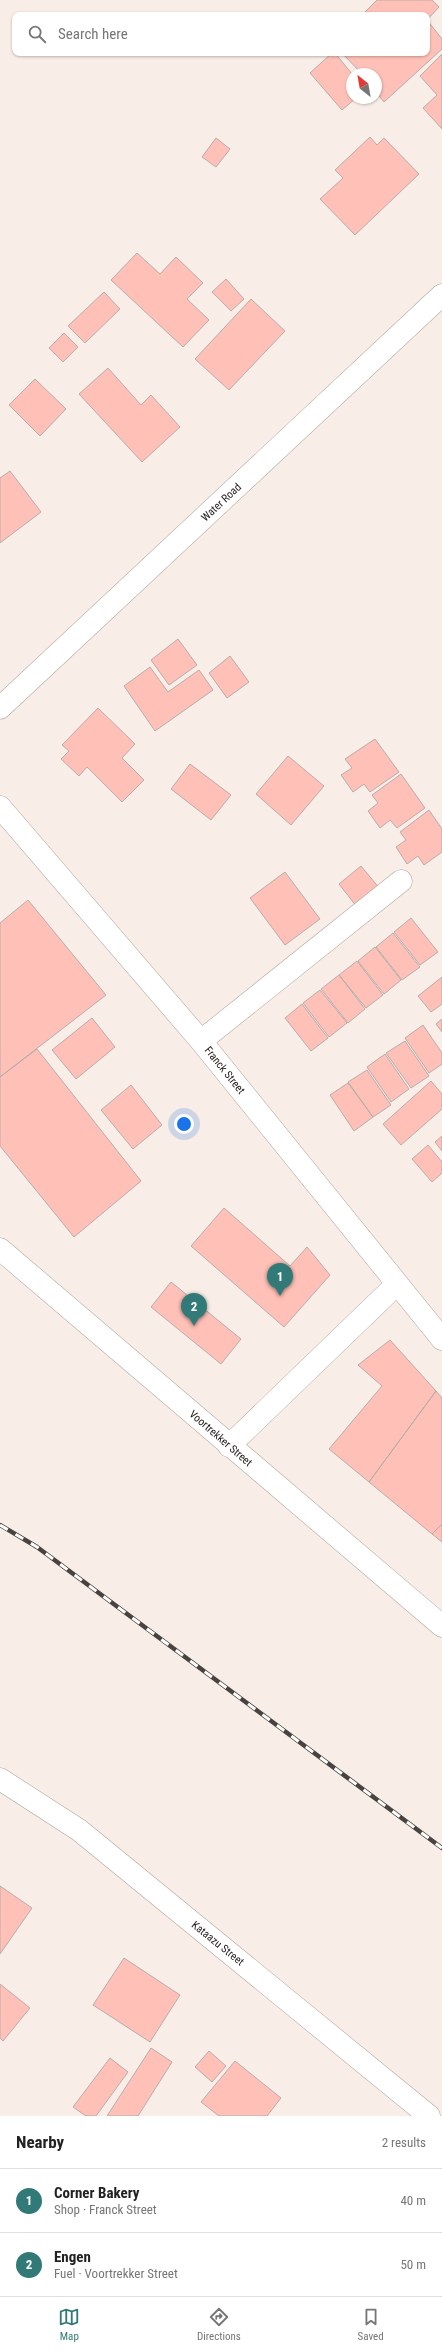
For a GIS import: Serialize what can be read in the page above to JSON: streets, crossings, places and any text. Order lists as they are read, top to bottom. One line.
{"streets":{"street":["Water Road","Franck Street","Voortrekker Street","Kataazu Street"]},"north":"top left","page":{"search":"Search here","pins":["1","2"],"heading":["Nearby","2 results"],"list":[{"mark":"1","name":"Corner Bakery","note":"Shop · Franck Street","value":"40 m"},{"mark":"2","name":"Engen","note":"Fuel · Voortrekker Street","value":"50 m"}],"nav":["Map","Directions","Saved"]}}
